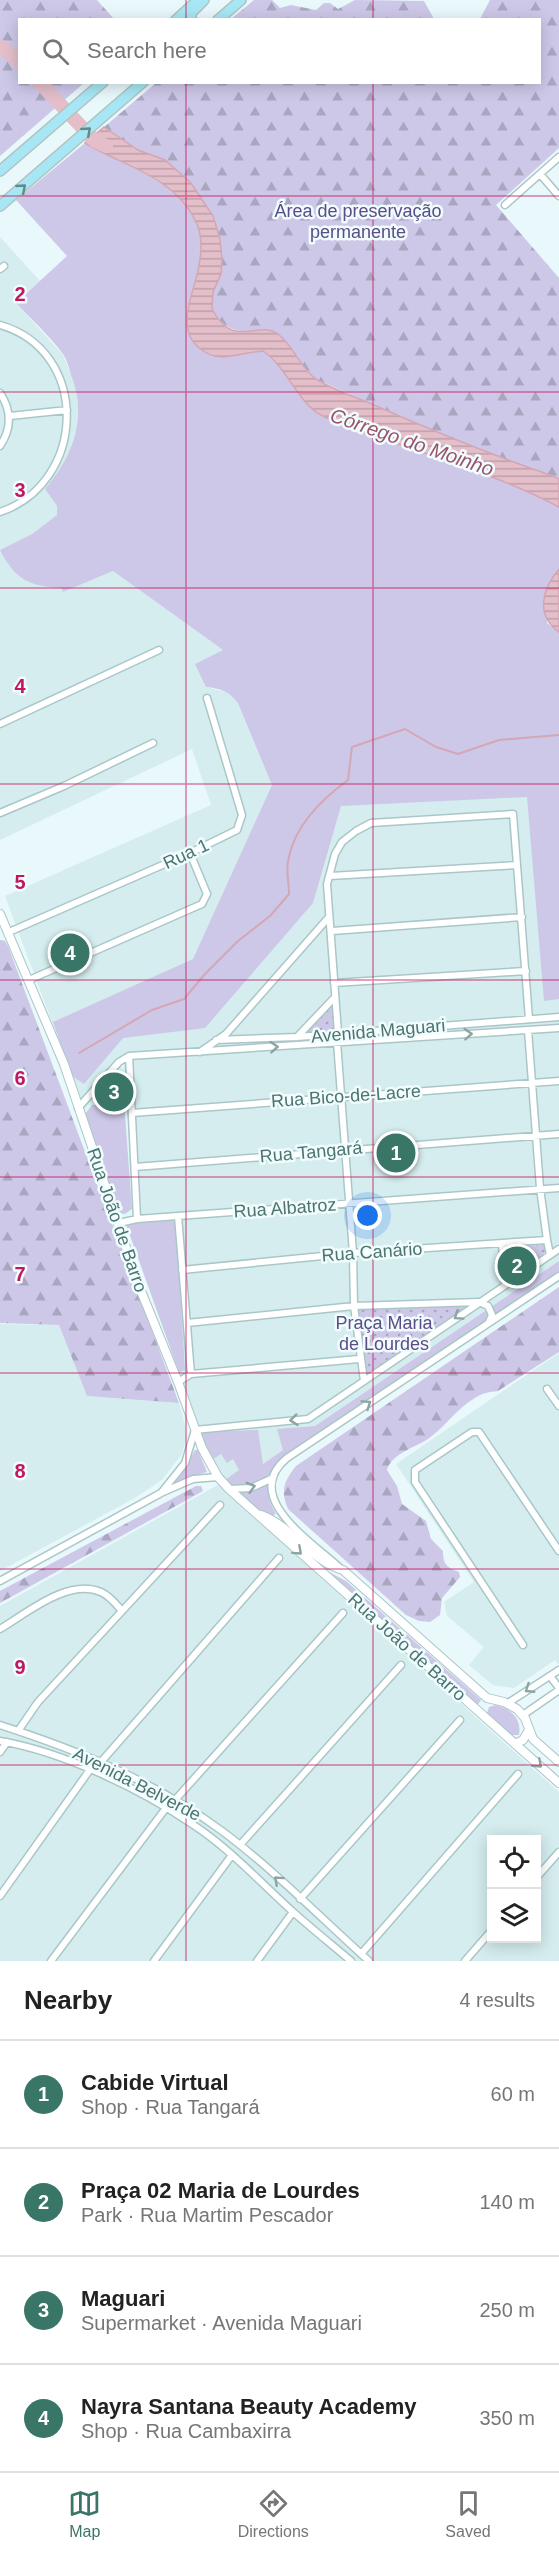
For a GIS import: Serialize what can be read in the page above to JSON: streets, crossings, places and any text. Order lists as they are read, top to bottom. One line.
{"streets":{"street":["Rua 1","Avenida Maguari","Rua Bico-de-Lacre","Rua Tangará","Rua Albatroz","Rua João de Barro","Rua Canário","Avenida Belverde"]},"crossings":[["Rua 1","Rua João de Barro"],["Rua Albatroz","Rua João de Barro"]],"water":["Córrego do Moinho"],"parks":["Área de preservação permanente","Praça Maria de Lourdes"],"page":{"search":"Search here","pins":["4","3","1","2"],"heading":["Nearby","4 results"],"list":[{"mark":"1","name":"Cabide Virtual","note":"Shop · Rua Tangará","value":"60 m"},{"mark":"2","name":"Praça 02 Maria de Lourdes","note":"Park · Rua Martim Pescador","value":"140 m"},{"mark":"3","name":"Maguari","note":"Supermarket · Avenida Maguari","value":"250 m"},{"mark":"4","name":"Nayra Santana Beauty Academy","note":"Shop · Rua Cambaxirra","value":"350 m"}],"nav":["Map","Directions","Saved"]},"grid":{"rows":["2","3","4","5","6","7","8","9"]}}
